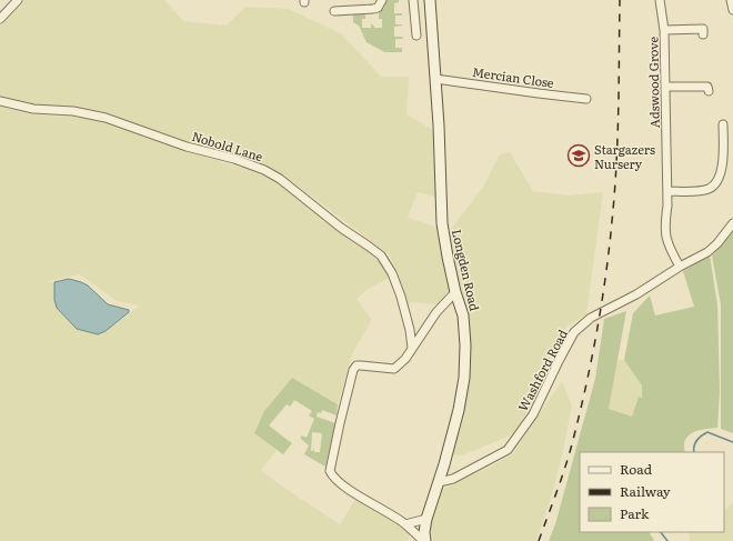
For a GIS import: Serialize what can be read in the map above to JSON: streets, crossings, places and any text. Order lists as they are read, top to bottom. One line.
{"streets":{"street":["Mercian Close","Adswood Grove","Nobold Lane","Longden Road","Washford Road"]},"crossings":[["Mercian Close","Longden Road"],["Adswood Grove","Washford Road"],["Longden Road","Washford Road"]],"places":{"school or university":["Stargazers Nursery"]},"legend":["Road","Railway","Park"]}
